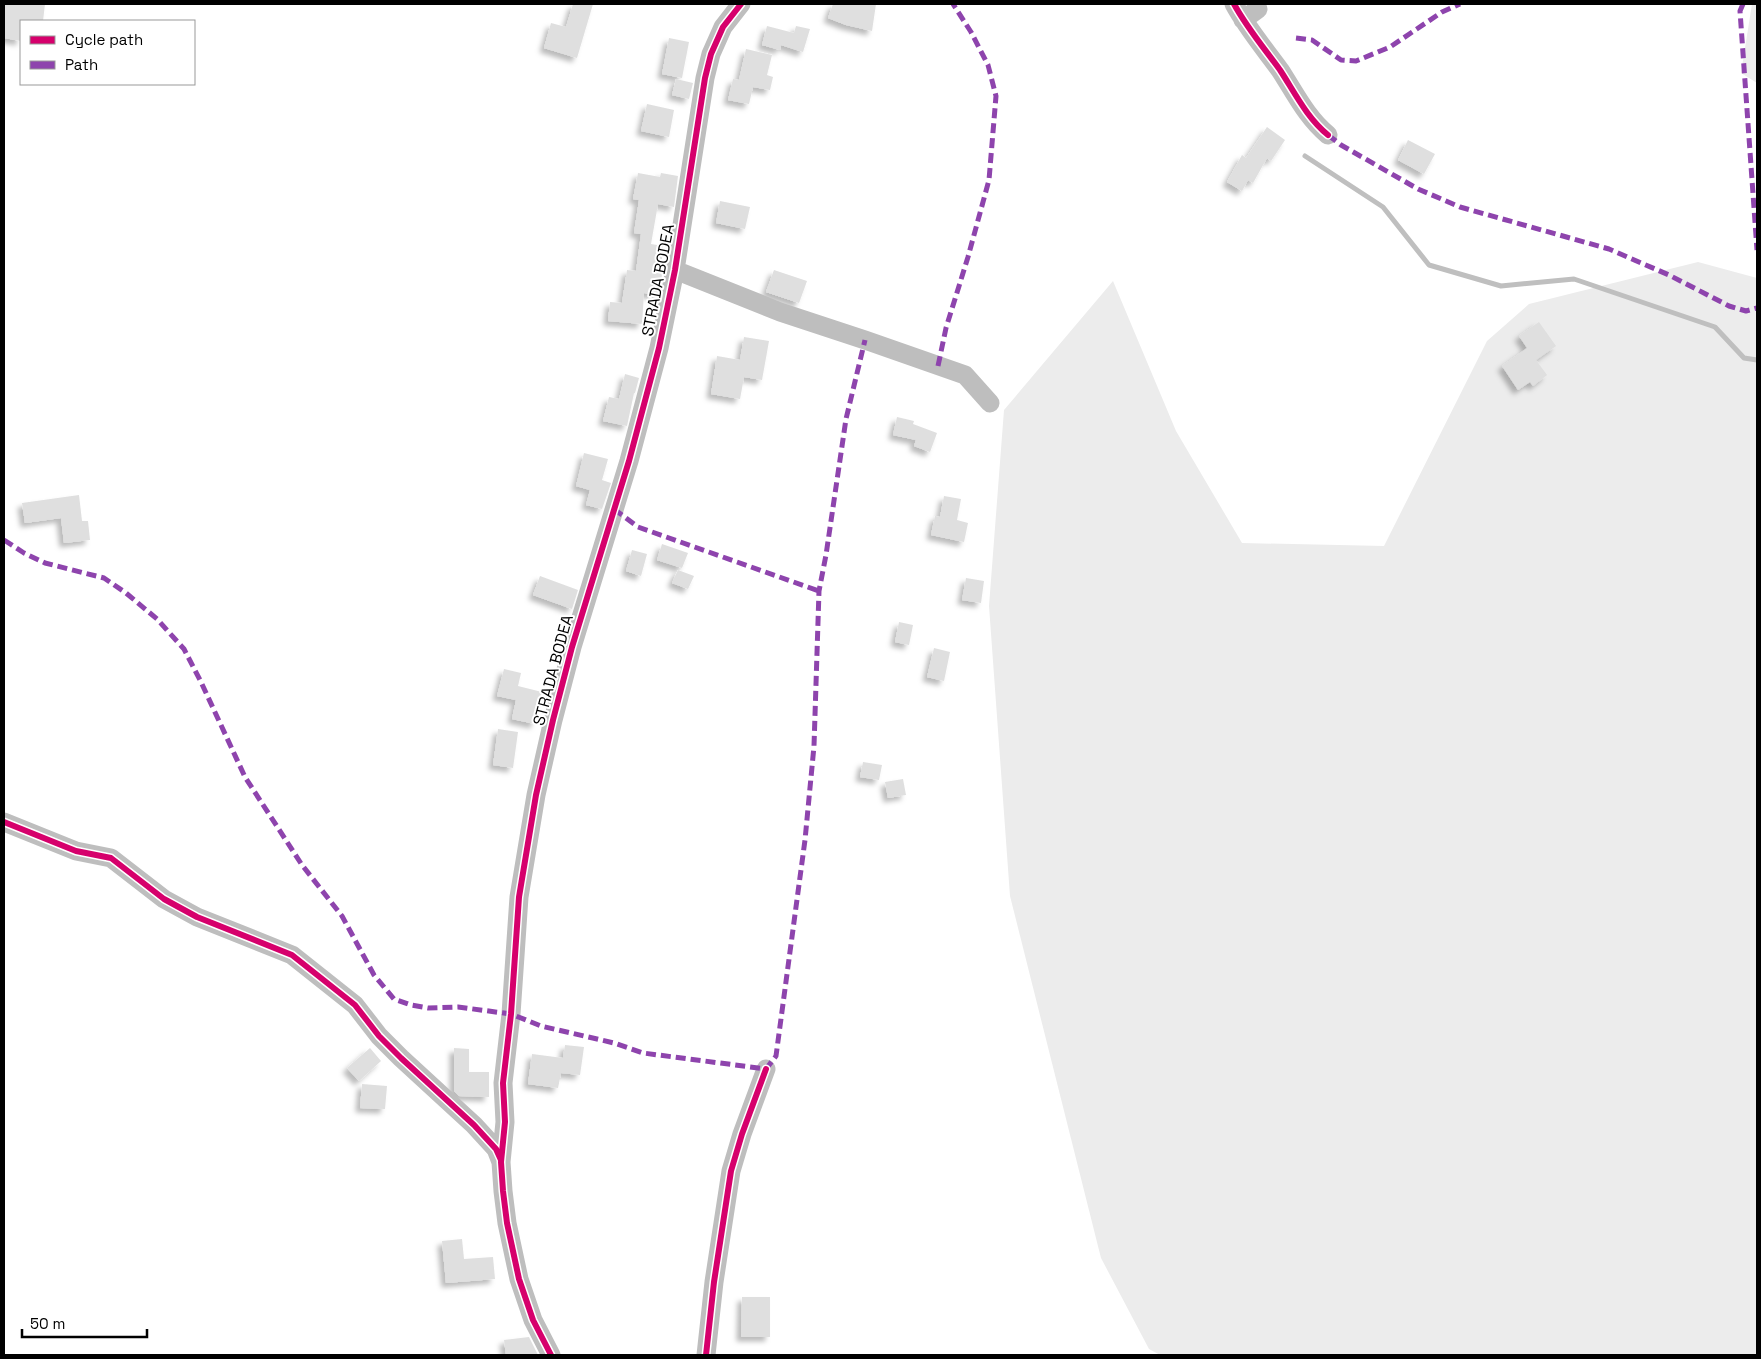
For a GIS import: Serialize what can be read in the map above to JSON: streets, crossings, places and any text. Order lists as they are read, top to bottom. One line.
{"streets":{"street":["STRADA BODEA"]},"legend":["Cycle path","Path"],"scale_bar":"50 m"}
